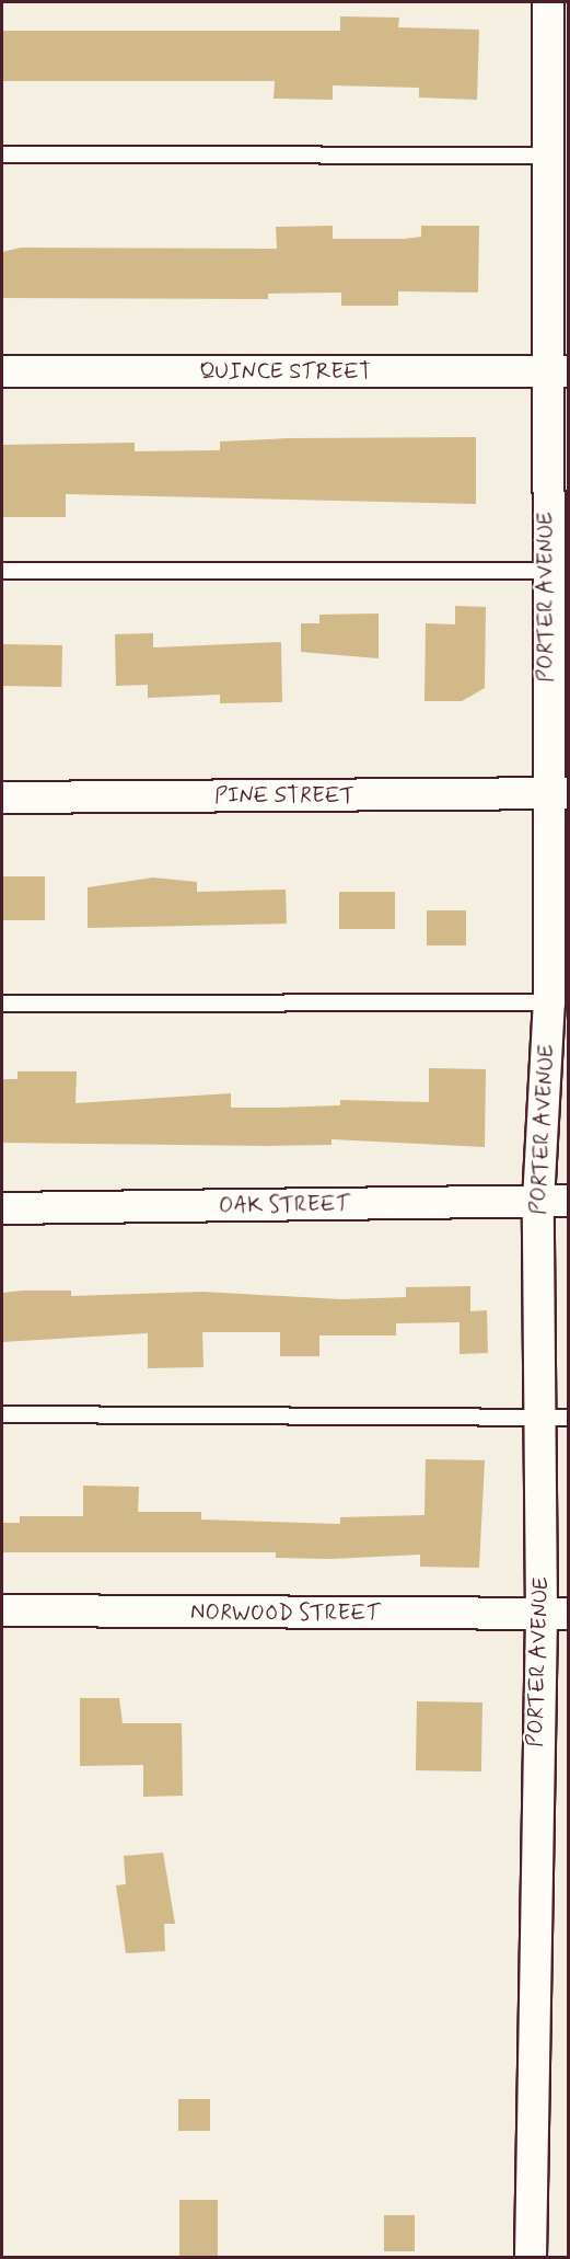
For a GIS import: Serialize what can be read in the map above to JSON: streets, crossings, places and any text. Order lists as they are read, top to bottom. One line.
{"streets":{"street":["QUINCE STREET","PORTER AVENUE","PINE STREET","OAK STREET","NORWOOD STREET"]},"crossings":[["QUINCE STREET","PORTER AVENUE"],["PORTER AVENUE","PINE STREET"],["PORTER AVENUE","OAK STREET"],["PORTER AVENUE","NORWOOD STREET"]]}
